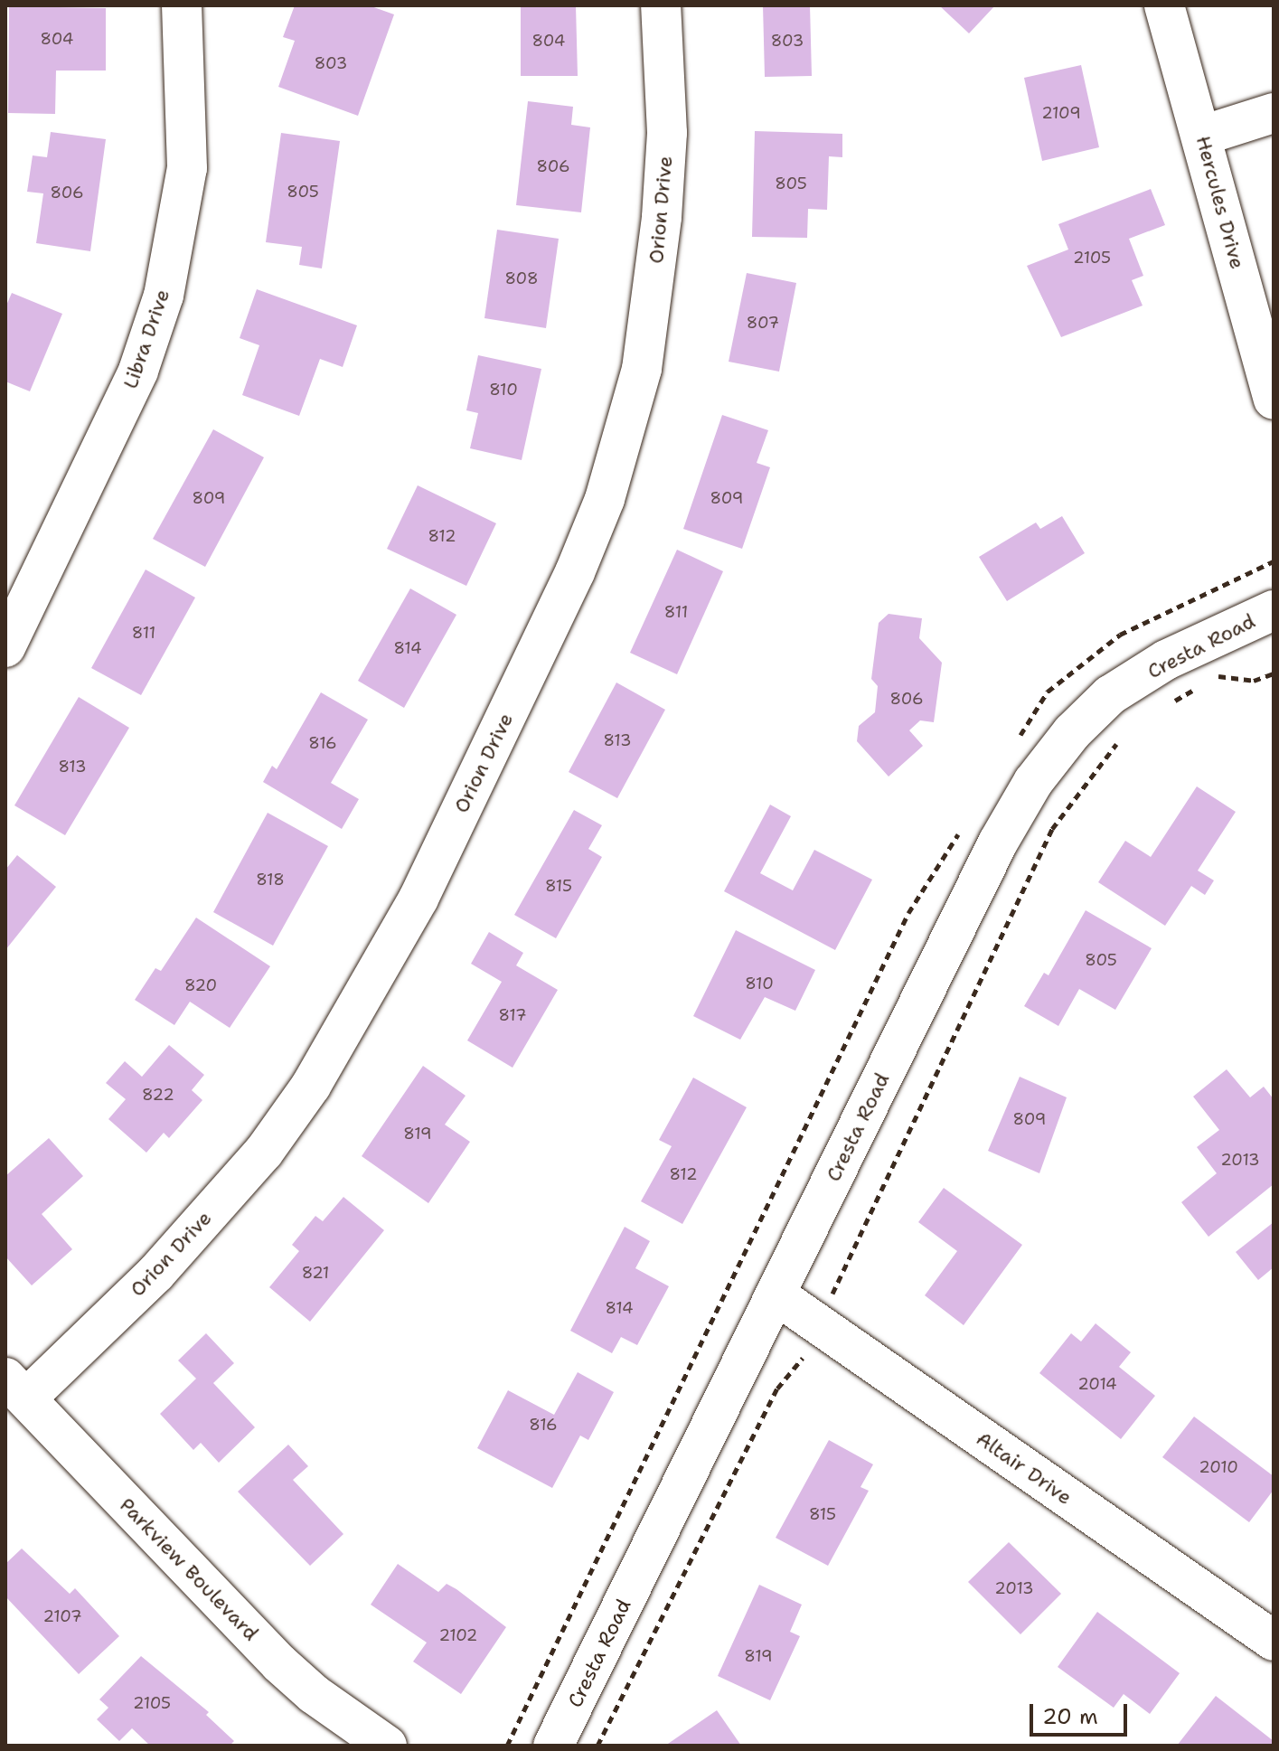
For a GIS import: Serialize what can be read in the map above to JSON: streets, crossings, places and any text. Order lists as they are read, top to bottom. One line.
{"streets":{"street":["Hercules Drive","Orion Drive","Libra Drive","Cresta Road","Altair Drive","Parkview Boulevard"]},"crossings":[["Orion Drive","Parkview Boulevard"],["Cresta Road","Altair Drive"]],"house_numbers":["804","804","803","803","2109","806","805","805","806","2105","808","807","810","809","809","812","811","811","814","806","813","816","813","818","815","805","810","820","817","822","809","819","2013","812","821","814","2014","816","2010","815","2013","2107","2102","819","2105"],"scale_bar":"20 m"}
